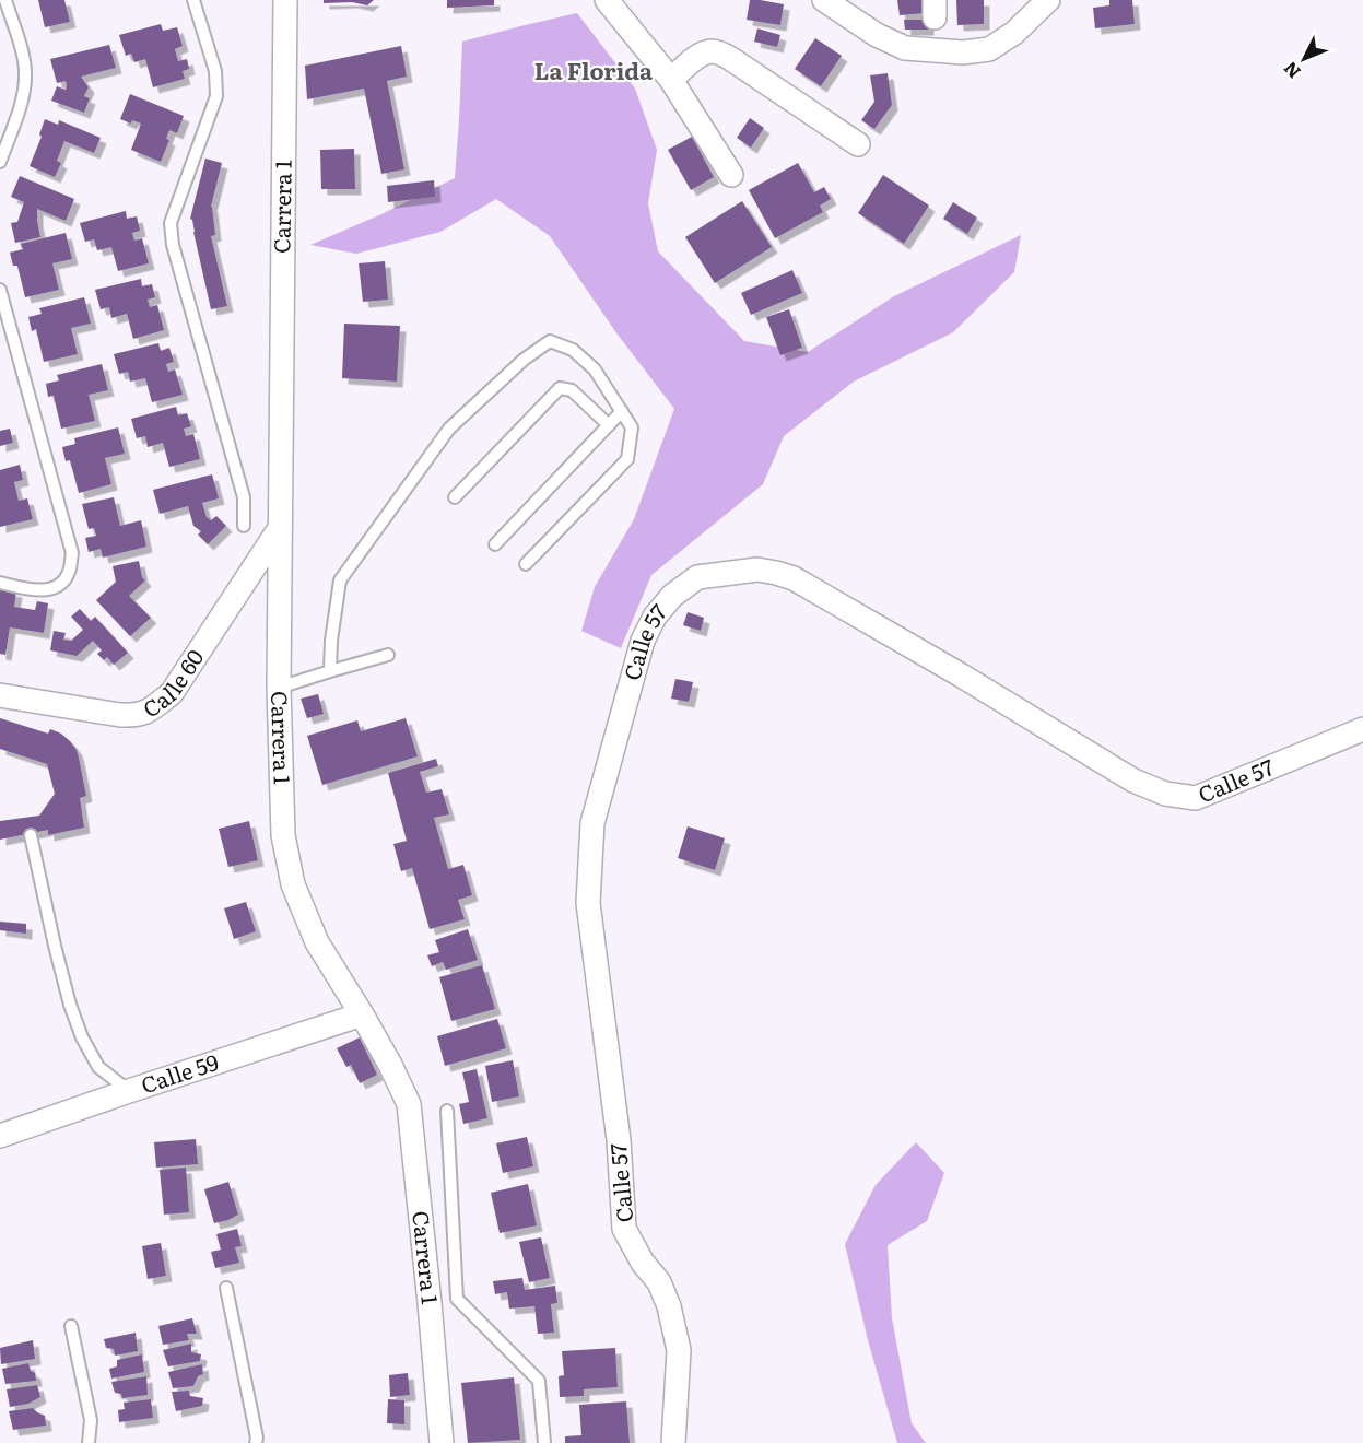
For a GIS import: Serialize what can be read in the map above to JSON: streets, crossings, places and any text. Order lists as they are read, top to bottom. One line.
{"streets":{"street":["Carrera 1","Calle 57","Calle 60","Calle 59"]},"crossings":[["Carrera 1","Calle 60"],["Carrera 1","Calle 59"]],"districts":["La Florida"],"north":"bottom left"}
